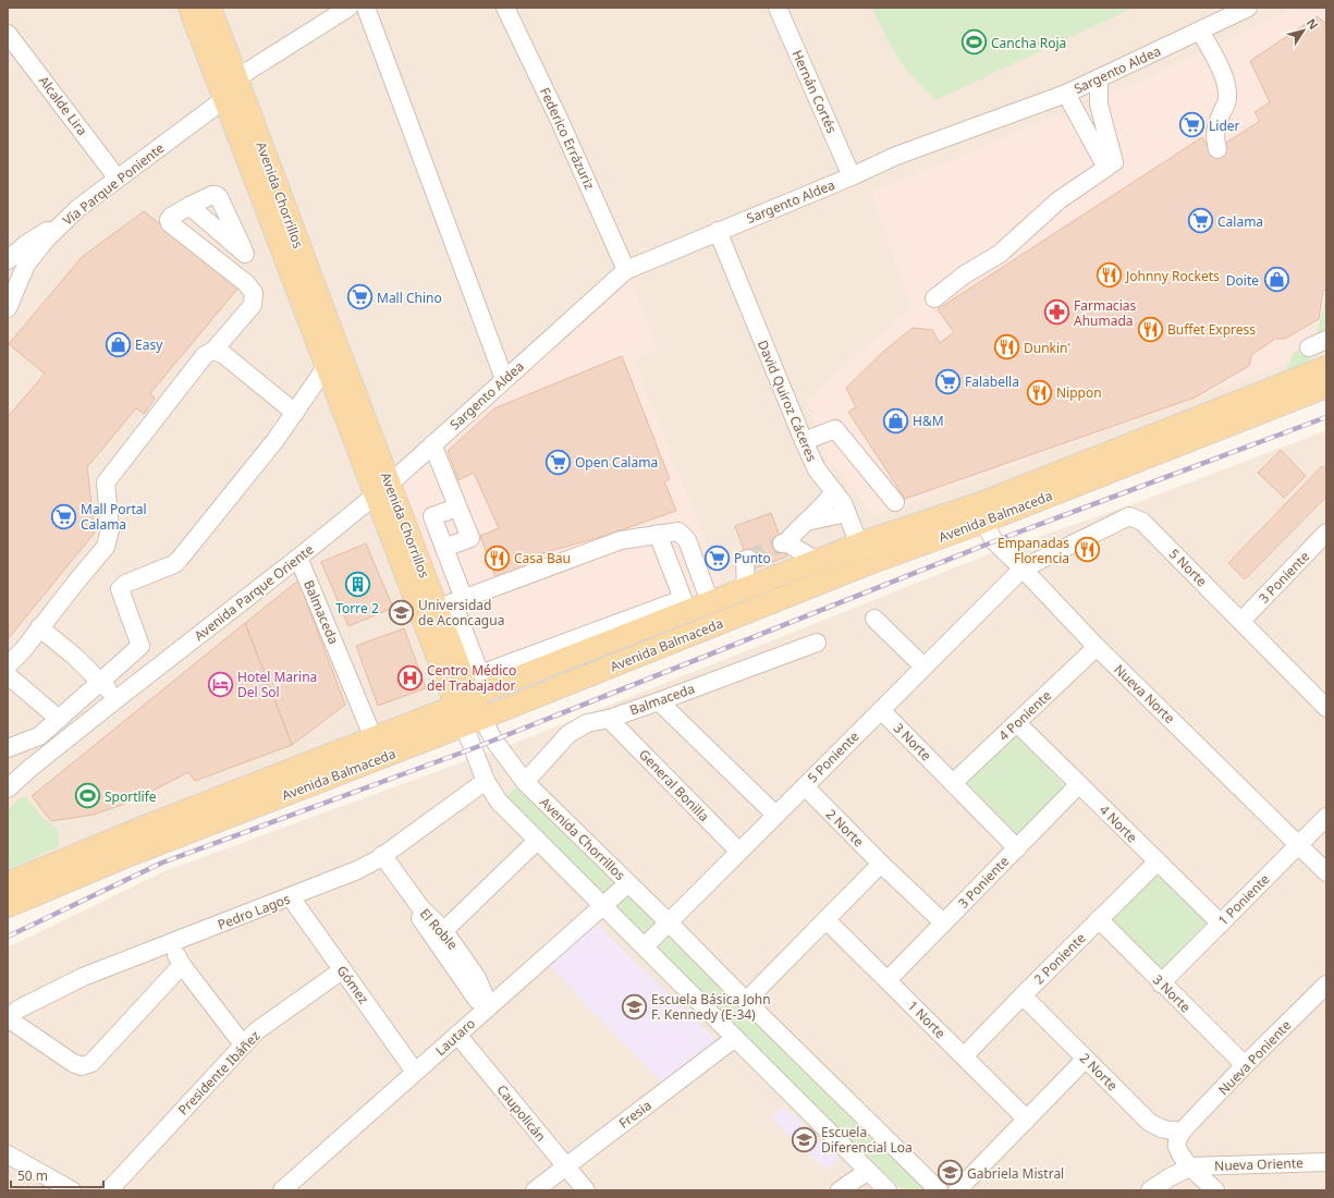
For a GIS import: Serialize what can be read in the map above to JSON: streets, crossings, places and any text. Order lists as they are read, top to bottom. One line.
{"streets":{"main road":["Avenida Chorrillos","Avenida Balmaceda"],"street":["Sargento Aldea","Hernán Cortés","Alcalde Lira","Federico Errázuriz","Vía Parque Poniente","David Quiroz Cáceres","5 Norte","3 Poniente","Avenida Parque Oriente","Balmaceda","Nueva Norte","4 Poniente","3 Norte","5 Poniente","General Bonilla","4 Norte","2 Norte","1 Poniente","Pedro Lagos","El Roble","2 Poniente","Gómez","1 Norte","Lautaro","Nueva Poniente","Presidente Ibáñez","Caupolicán","Fresia","Nueva Oriente"]},"crossings":[["Sargento Aldea","Hernán Cortés"],["Sargento Aldea","Federico Errázuriz"],["Sargento Aldea","Avenida Chorrillos"],["Sargento Aldea","David Quiroz Cáceres"],["Sargento Aldea","Avenida Parque Oriente"],["Alcalde Lira","Vía Parque Poniente"],["Vía Parque Poniente","Avenida Chorrillos"],["Avenida Chorrillos","Avenida Balmaceda"],["Avenida Chorrillos","Avenida Parque Oriente"],["Avenida Chorrillos","Balmaceda"],["Avenida Chorrillos","5 Poniente"],["Avenida Chorrillos","Pedro Lagos"],["Avenida Chorrillos","Lautaro"],["Avenida Chorrillos","Fresia"],["David Quiroz Cáceres","Avenida Balmaceda"],["Avenida Balmaceda","Balmaceda"],["Avenida Balmaceda","Nueva Norte"],["5 Norte","3 Poniente"],["5 Norte","Nueva Norte"],["5 Norte","5 Poniente"],["3 Poniente","3 Norte"],["3 Poniente","4 Norte"],["3 Poniente","2 Norte"],["3 Poniente","1 Norte"],["Avenida Parque Oriente","Balmaceda"],["Balmaceda","General Bonilla"],["Nueva Norte","4 Poniente"],["Nueva Norte","5 Poniente"],["Nueva Norte","1 Poniente"],["4 Poniente","3 Norte"],["4 Poniente","4 Norte"],["3 Norte","5 Poniente"],["3 Norte","1 Poniente"],["3 Norte","2 Poniente"],["3 Norte","Nueva Poniente"],["5 Poniente","General Bonilla"],["5 Poniente","2 Norte"],["4 Norte","1 Poniente"],["4 Norte","2 Poniente"],["2 Norte","2 Poniente"],["2 Norte","Nueva Poniente"],["Pedro Lagos","El Roble"],["Pedro Lagos","Gómez"],["El Roble","Lautaro"],["2 Poniente","1 Norte"],["Gómez","Lautaro"],["Gómez","Presidente Ibáñez"],["Lautaro","Caupolicán"],["Caupolicán","Fresia"]],"places":{"sports":["Cancha Roja","Sportlife"],"supermarket":["Lider","Calama","Mall Chino","Falabella","Open Calama","Mall Portal Calama","Punto"],"restaurant":["Johnny Rockets","Buffet Express","Dunkin'","Nippon","Empanadas Florencia","Casa Bau"],"shop":["Doite","Easy","H&M"],"pharmacy":["Farmacias Ahumada"],"building":["Torre 2"],"school or university":["Universidad de Aconcagua","Escuela Básica John F. Kennedy (E-34)","Escuela Diferencial Loa","Gabriela Mistral"],"hospital":["Centro Médico del Trabajador"],"hotel":["Hotel Marina Del Sol"]},"scale_bar":"50 m","north":"top right"}
